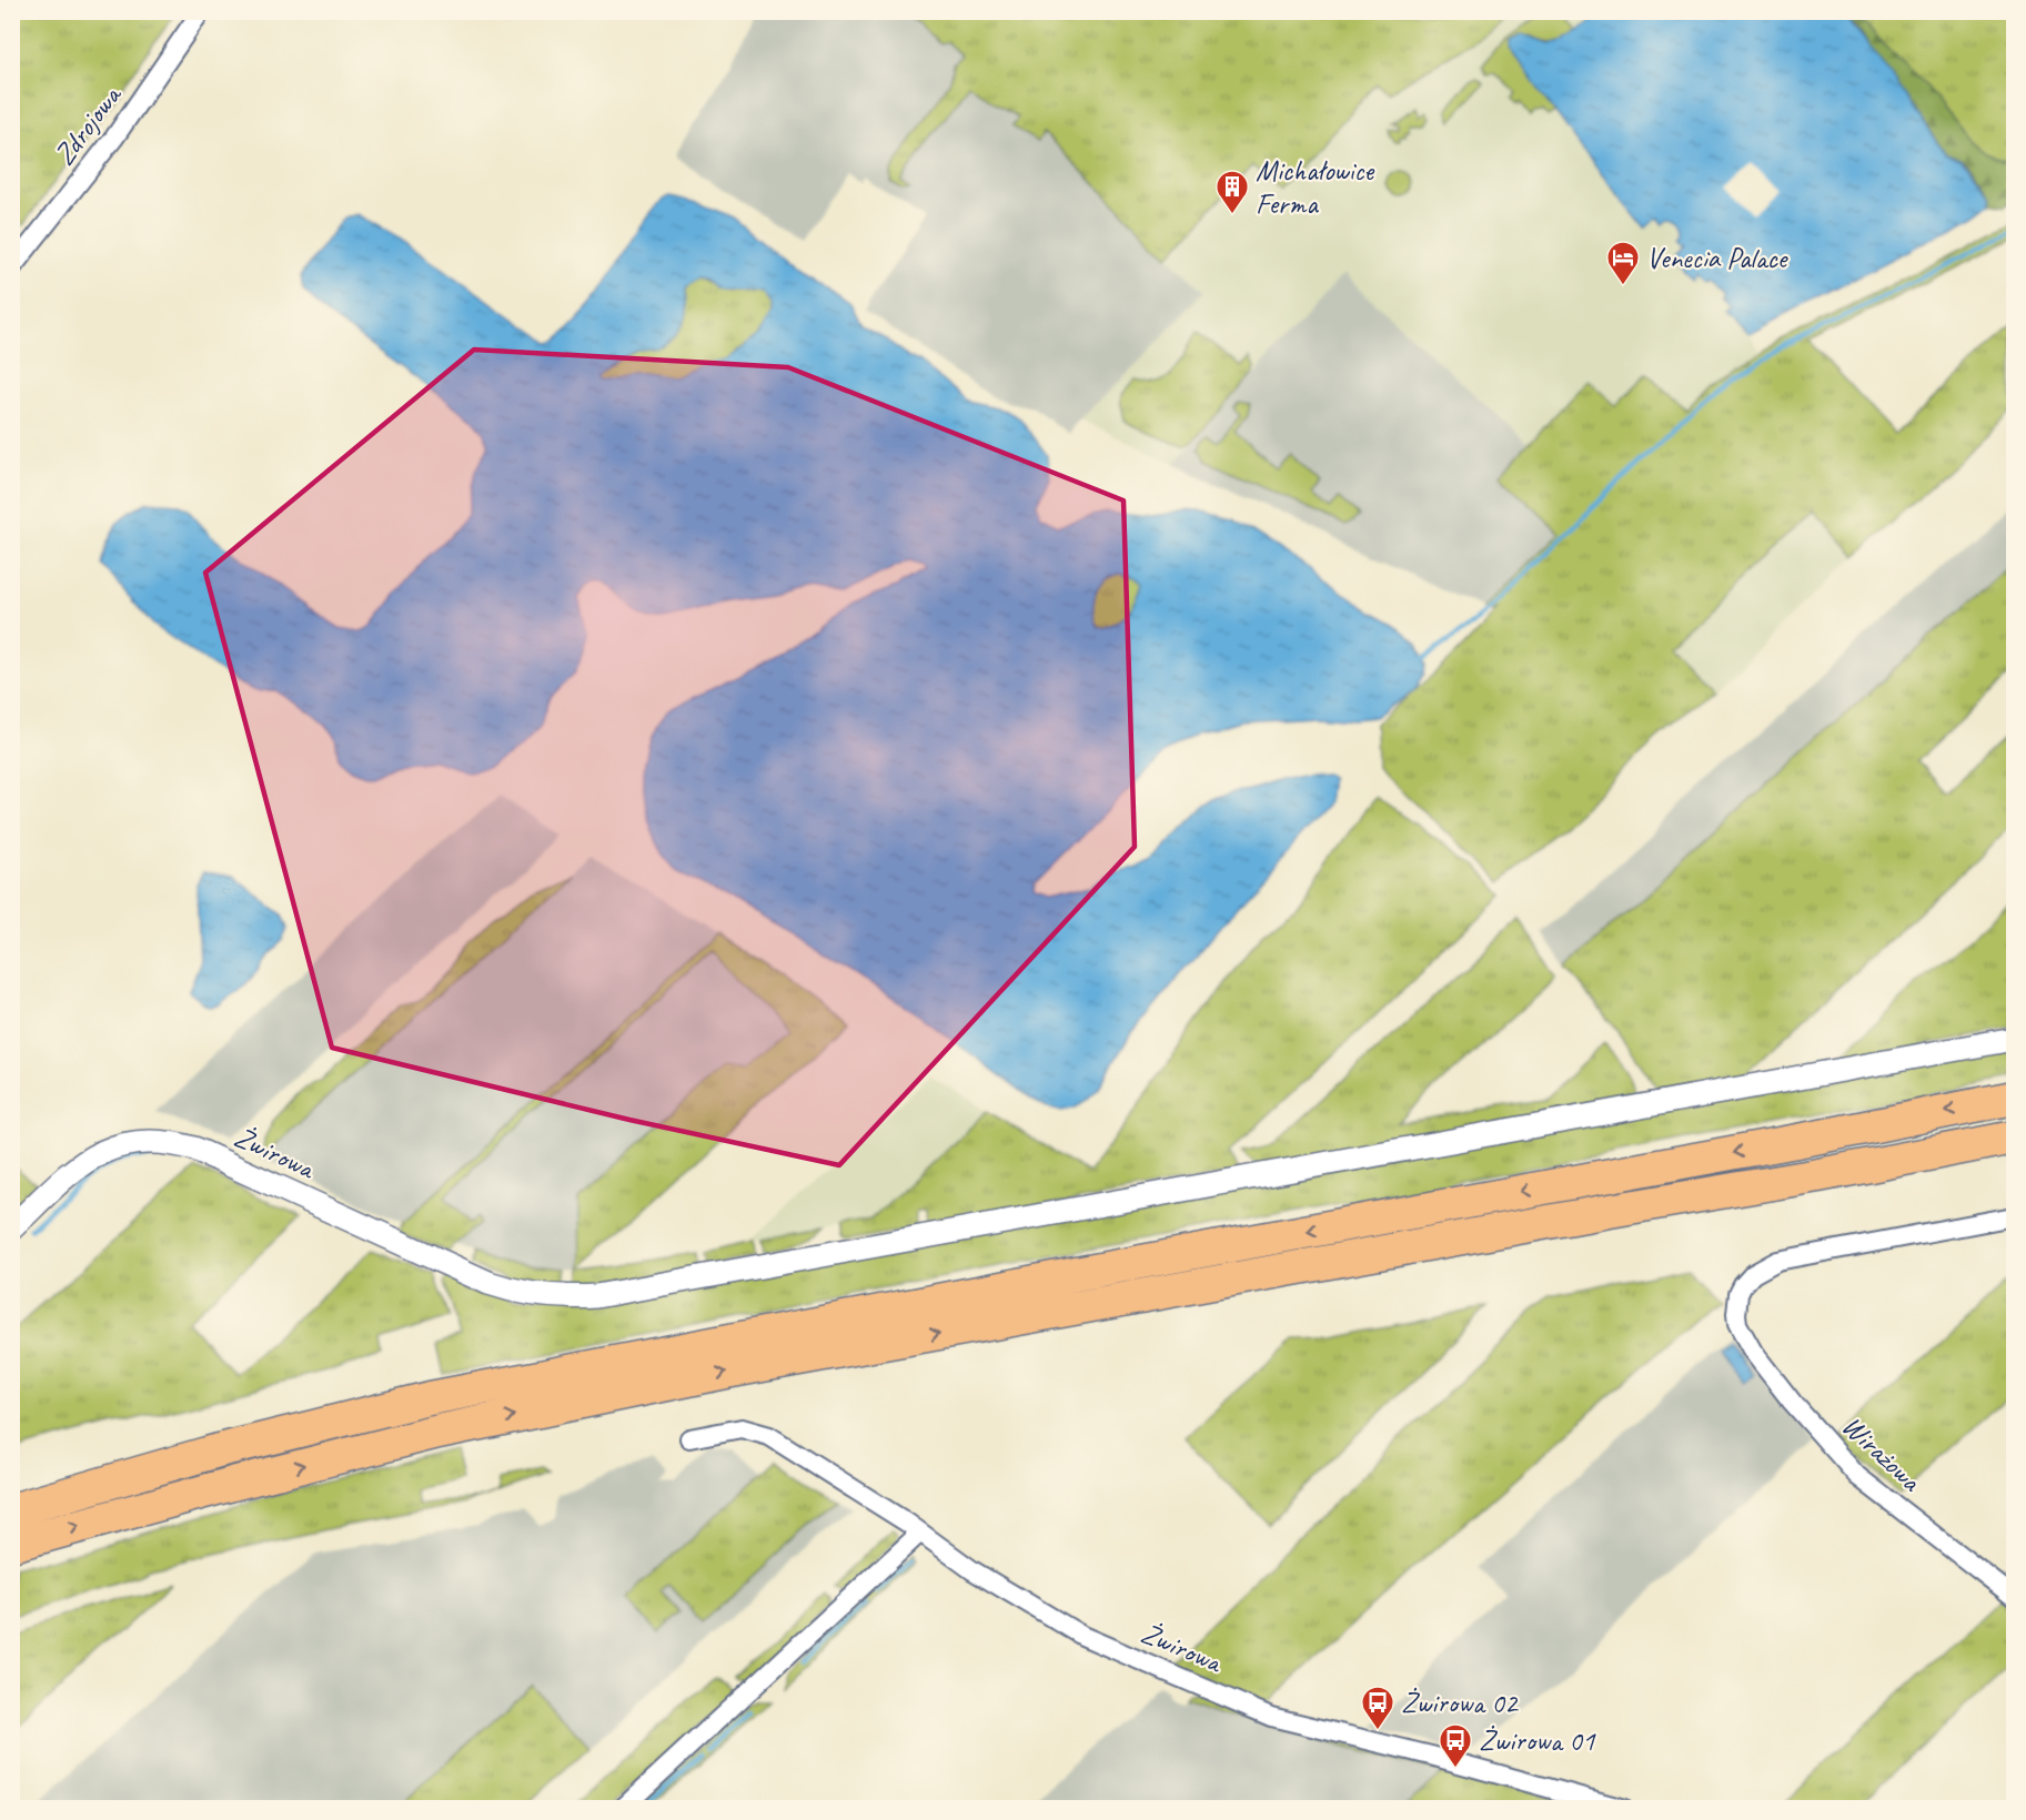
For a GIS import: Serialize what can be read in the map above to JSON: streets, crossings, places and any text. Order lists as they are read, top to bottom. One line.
{"streets":{"street":["Zdrojowa","Żwirowa","Wirażowa"]},"places":{"building":["Michałowice Ferma"],"hotel":["Venecia Palace"],"bus stop":["Żwirowa 02","Żwirowa 01"]}}
